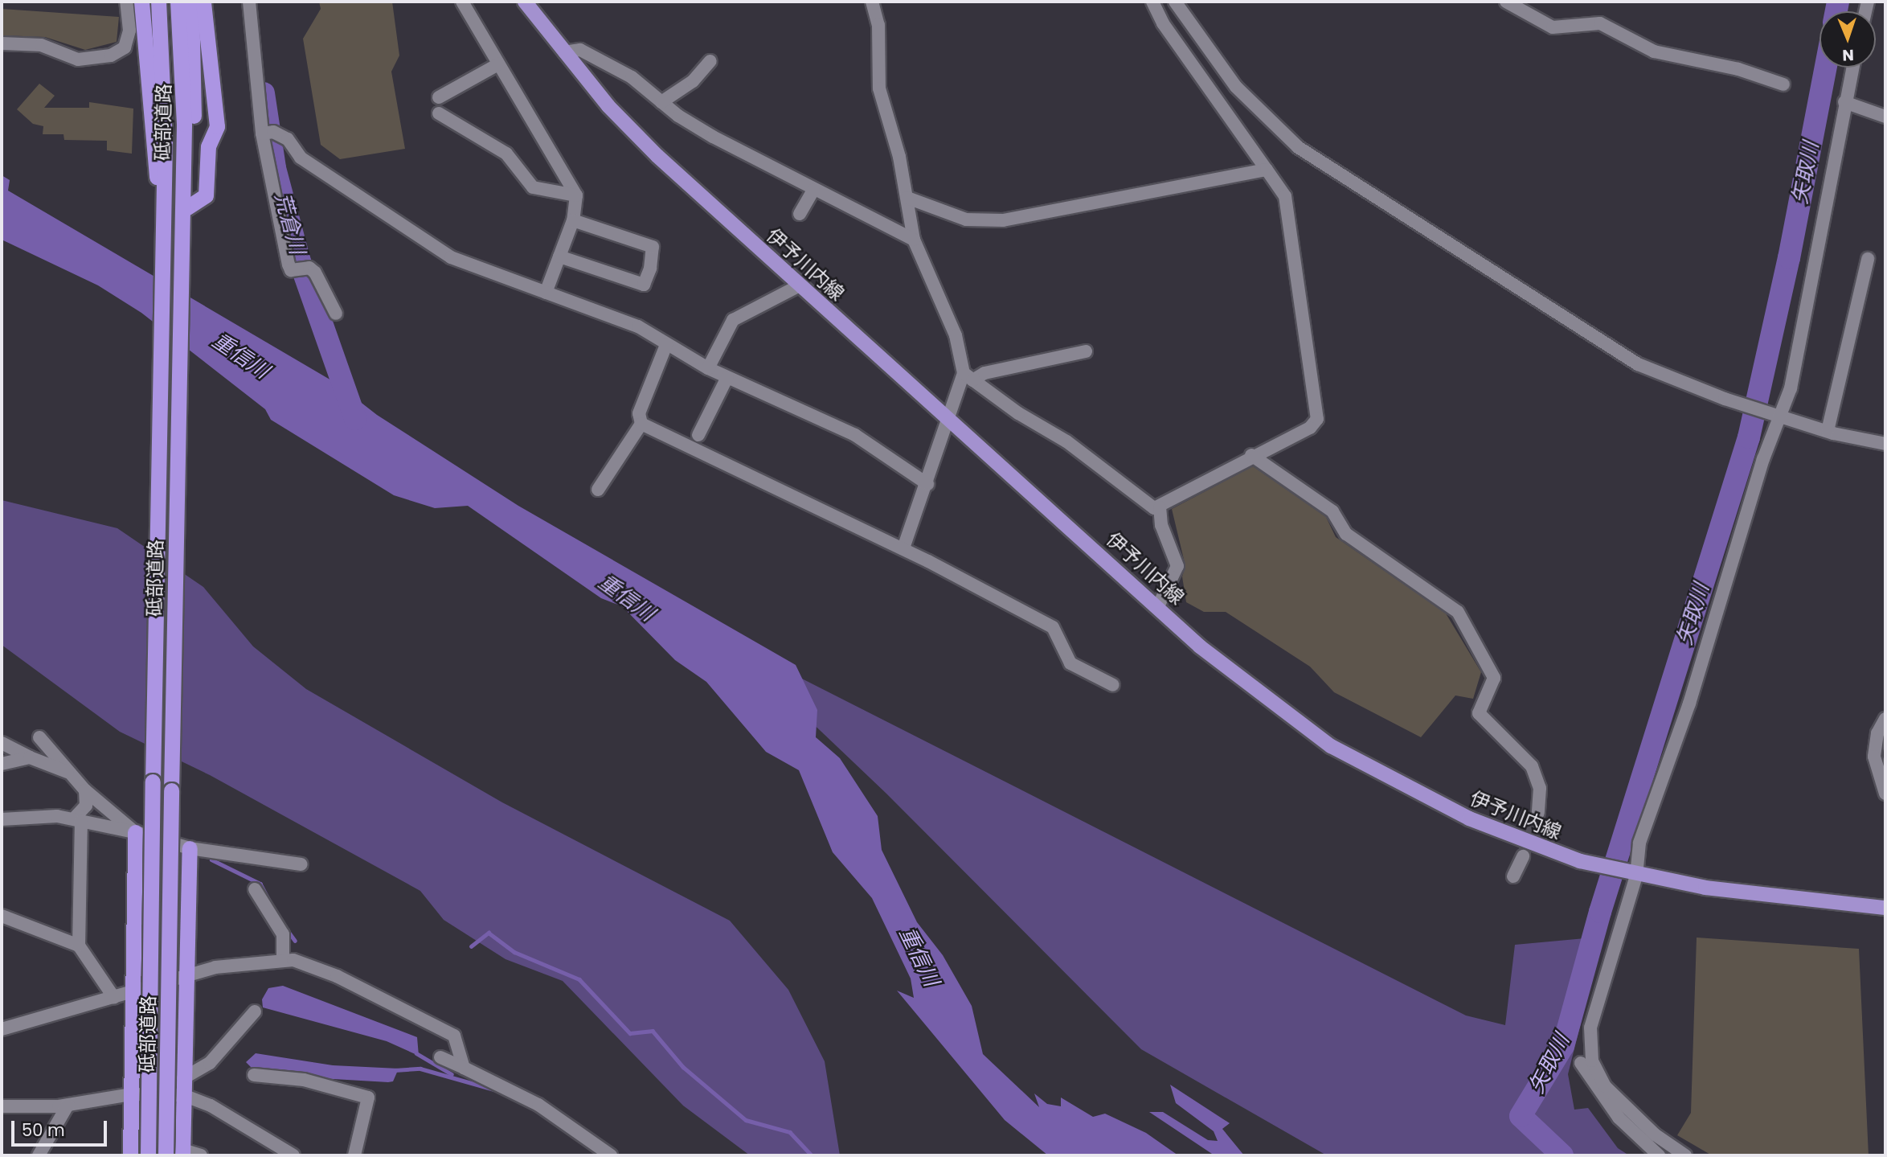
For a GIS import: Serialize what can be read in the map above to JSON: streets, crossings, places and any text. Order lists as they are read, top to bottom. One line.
{"streets":{"highway":["砥部道路"],"main road":["伊予川内線"]},"water":["矢取川","荒倉川","重信川"],"scale_bar":"50 m","north":"bottom"}
